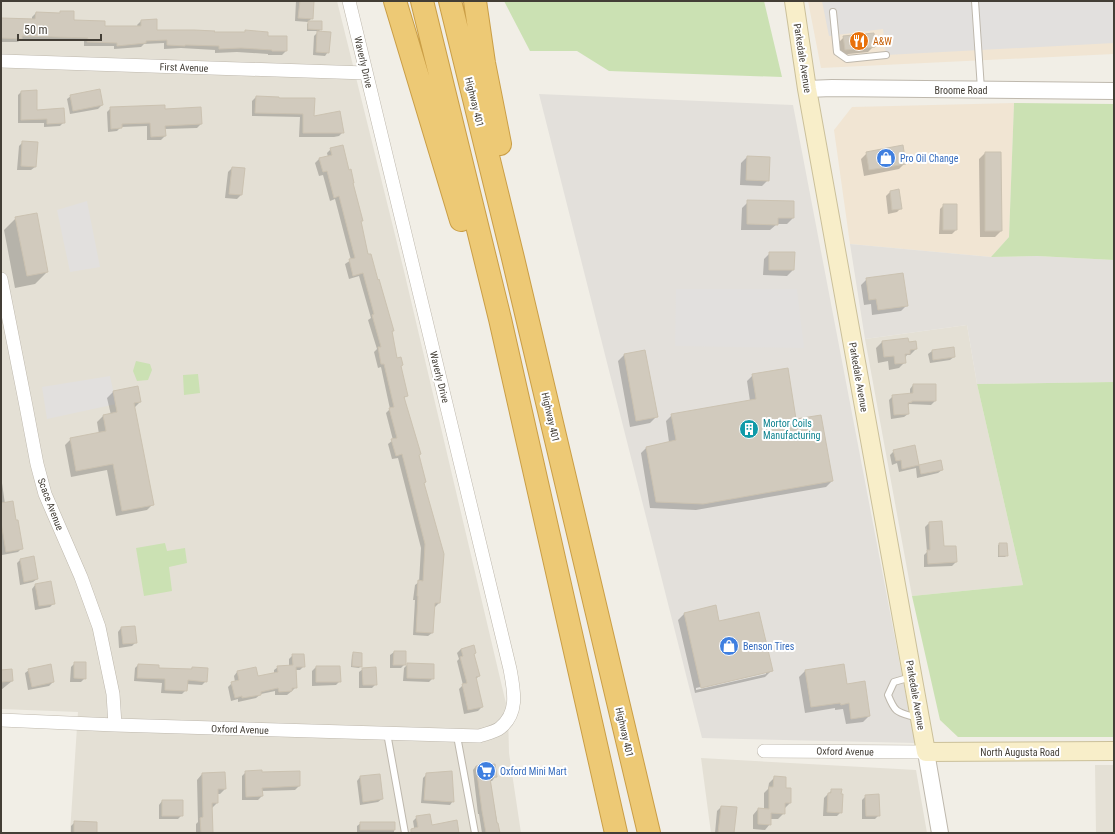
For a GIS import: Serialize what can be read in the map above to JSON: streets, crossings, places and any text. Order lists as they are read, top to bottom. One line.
{"streets":{"highway":["Highway 401"],"main road":["Parkedale Avenue","North Augusta Road"],"street":["Waverly Drive","First Avenue","Broome Road","Scace Avenue","Oxford Avenue"]},"crossings":[["Parkedale Avenue","Broome Road"],["Parkedale Avenue","Oxford Avenue"],["Parkedale Avenue","North Augusta Road"],["Waverly Drive","First Avenue"],["Waverly Drive","Oxford Avenue"],["Scace Avenue","Oxford Avenue"],["Oxford Avenue","North Augusta Road"]],"places":{"restaurant":["A&W"],"shop":["Pro Oil Change","Benson Tires"],"building":["Mortor Coils Manufacturing"],"supermarket":["Oxford Mini Mart"]},"scale_bar":"50 m"}
